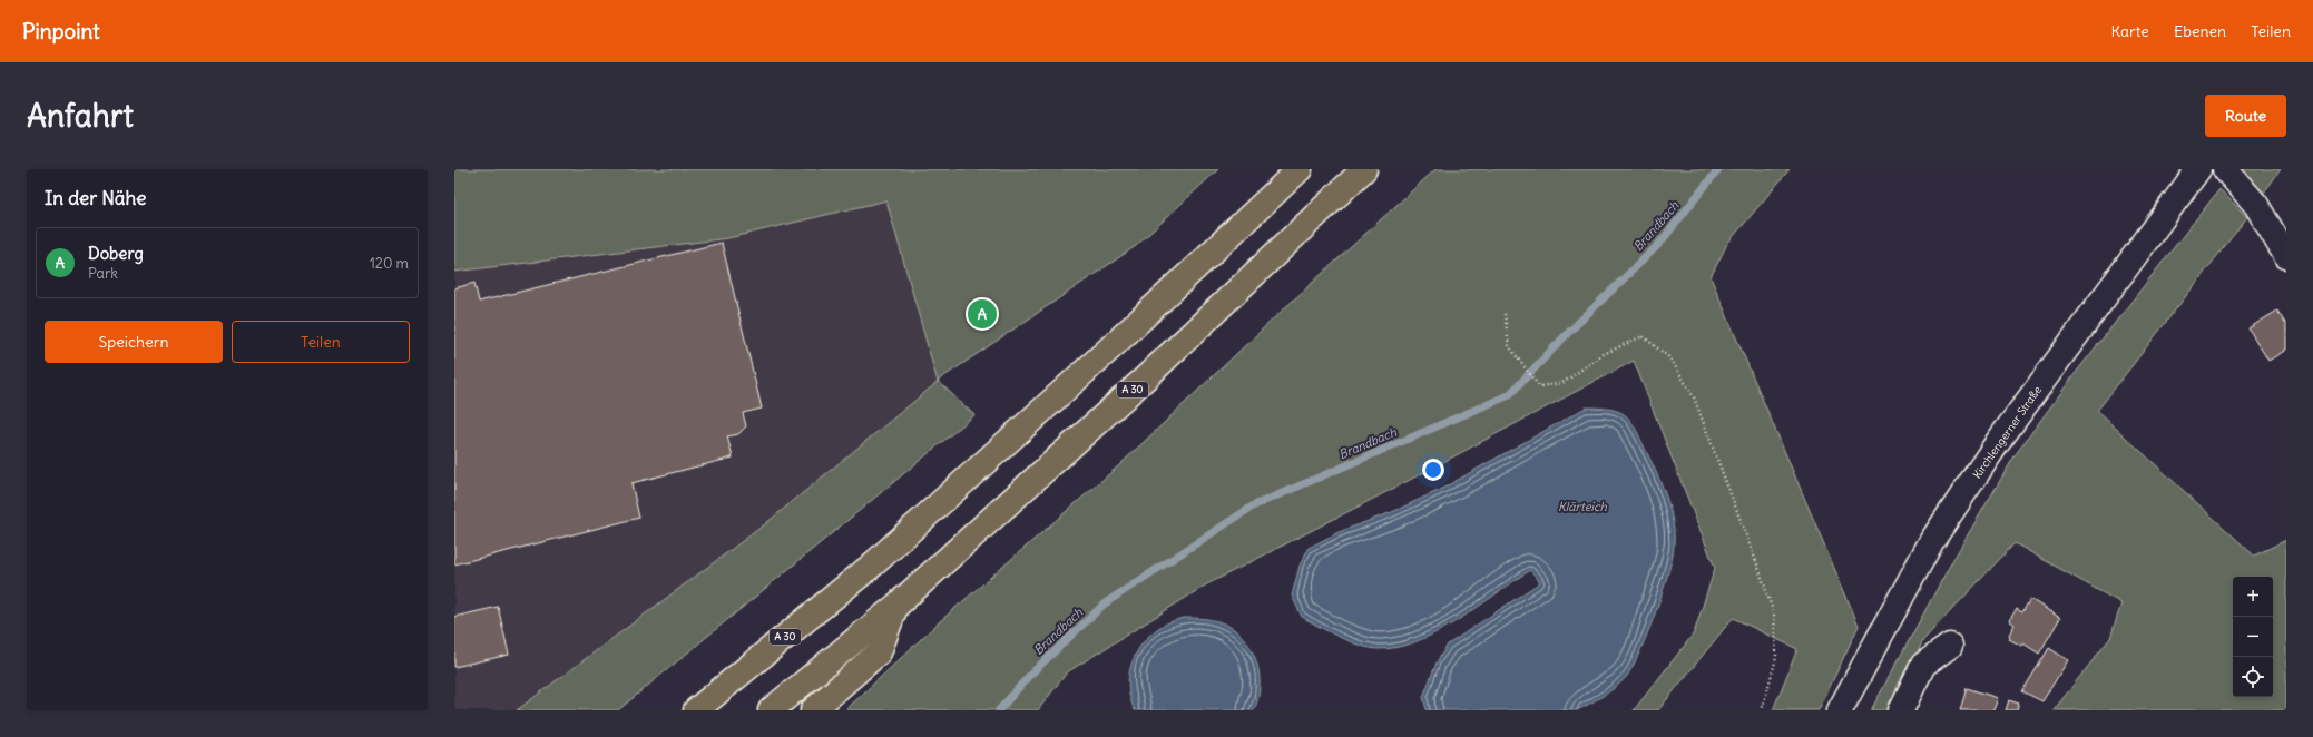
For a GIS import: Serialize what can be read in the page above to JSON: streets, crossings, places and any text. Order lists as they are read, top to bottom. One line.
{"streets":{"highway":["A 30"],"street":["Kirchlengerner Straße"]},"water":["Brandbach","Klärteich"],"page":{"header":"Pinpoint","nav":["Karte","Ebenen","Teilen"],"buttons":["Route",["Speichern","Teilen"]],"title":"Anfahrt","heading":"In der Nähe","list":[{"mark":"A","name":"Doberg","note":"Park","value":"120 m"}],"pins":"A","map_buttons":["+","−"]}}
